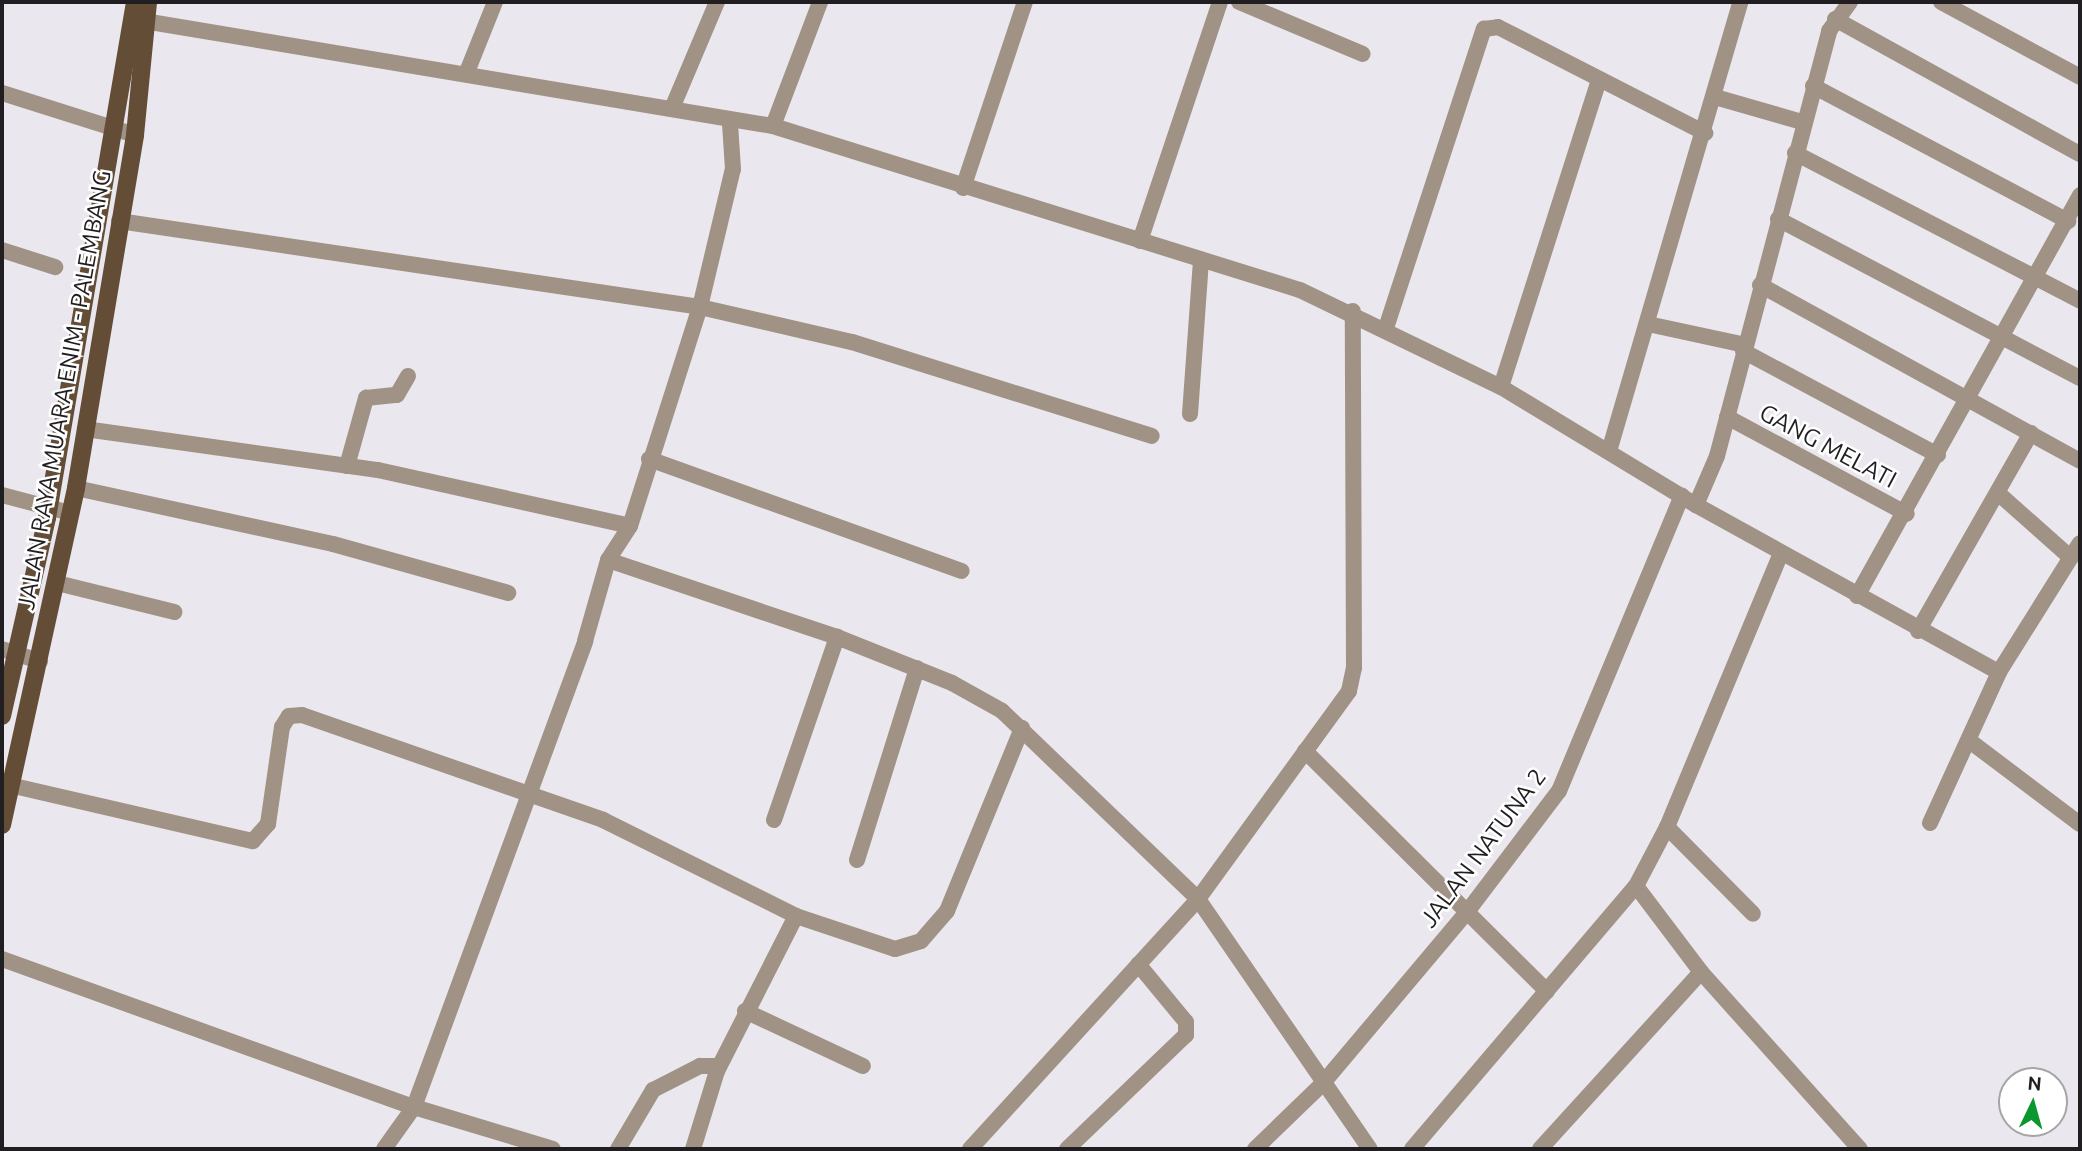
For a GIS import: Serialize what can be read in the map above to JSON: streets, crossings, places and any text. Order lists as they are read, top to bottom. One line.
{"streets":{"main road":["JALAN RAYA MUARA ENIM - PALEMBANG"],"street":["GANG MELATI","JALAN NATUNA 2"]},"crossings":[["GANG MELATI","JALAN NATUNA 2"]],"north":"top"}
